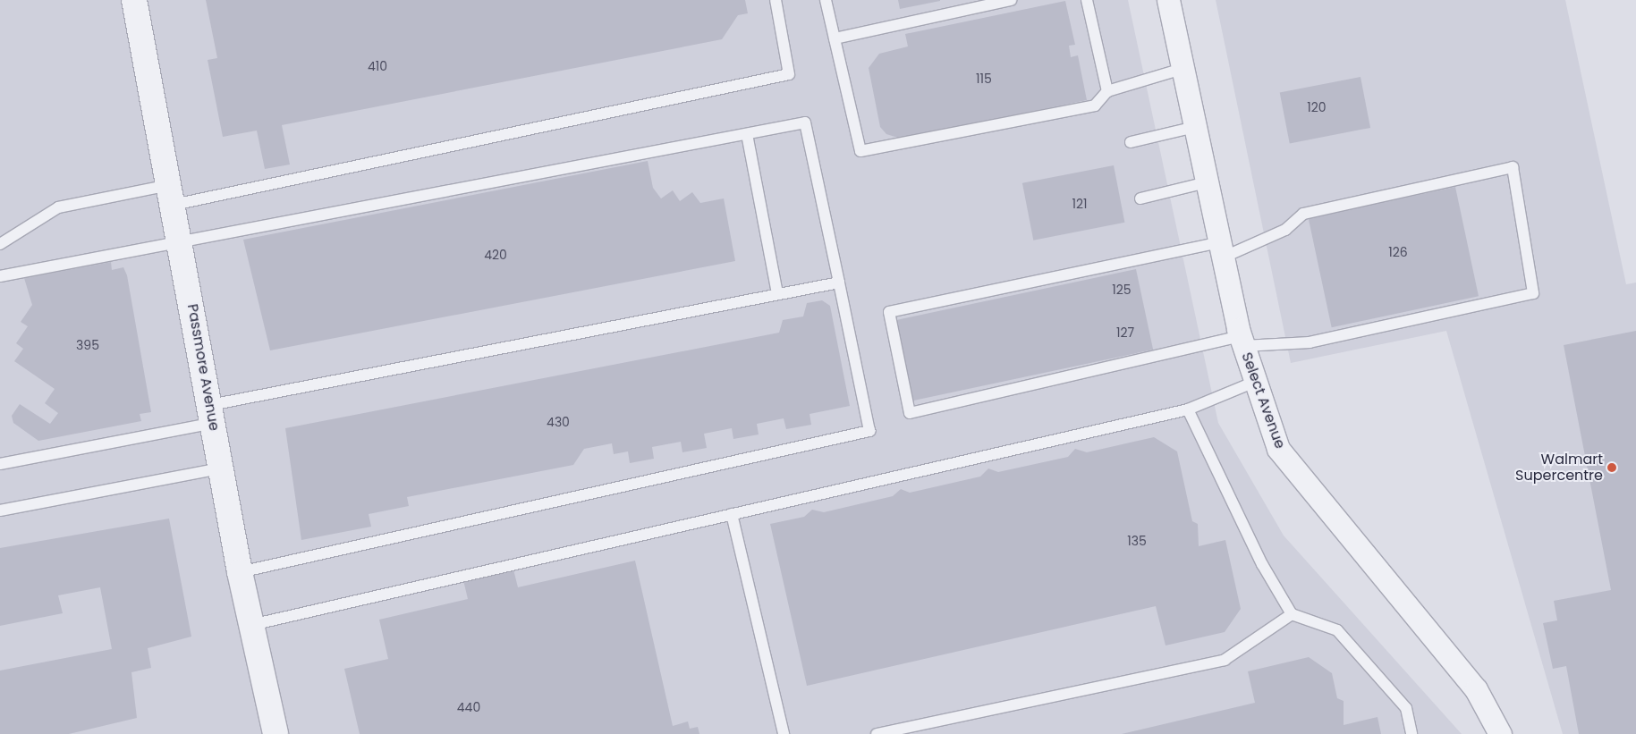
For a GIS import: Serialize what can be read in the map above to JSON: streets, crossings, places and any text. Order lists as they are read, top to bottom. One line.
{"streets":{"street":["Passmore Avenue","Select Avenue"]},"places":["Walmart Supercentre"],"house_numbers":["410","115","120","121","126","420","125","127","395","430","135","440"]}
